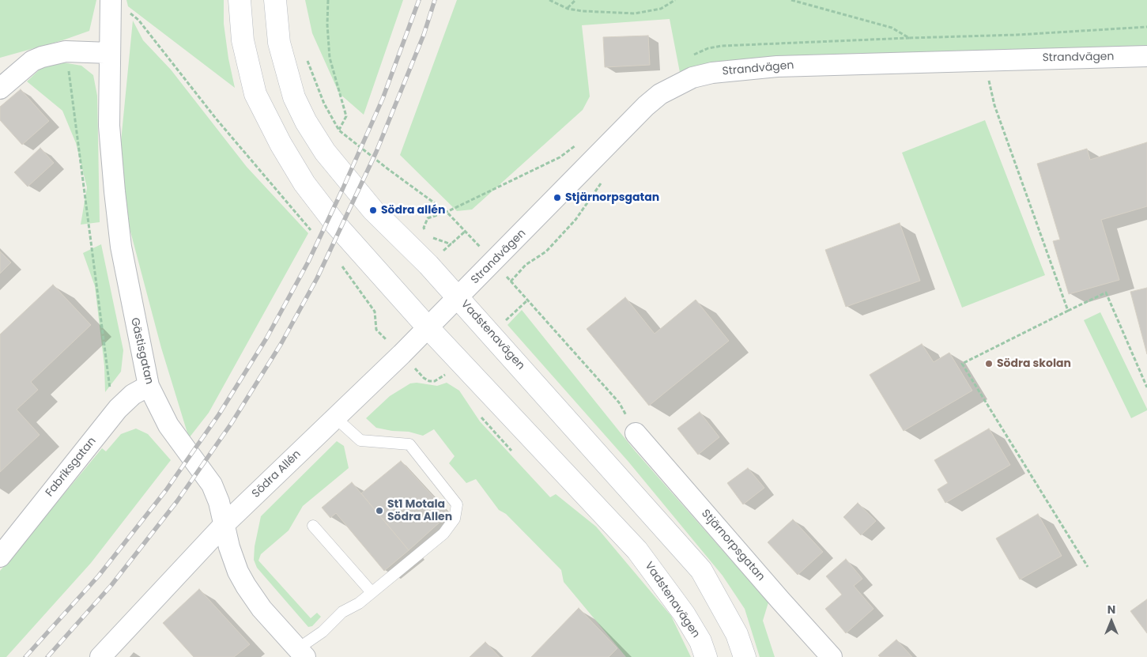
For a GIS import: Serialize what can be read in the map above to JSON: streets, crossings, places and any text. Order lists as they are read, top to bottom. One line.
{"streets":{"main road":["Vadstenavägen"],"street":["Strandvägen","Gästisgatan","Fabriksgatan","Södra Allén","Stjärnorpsgatan"]},"crossings":[["Strandvägen","Vadstenavägen"],["Strandvägen","Södra Allén"],["Vadstenavägen","Södra Allén"],["Gästisgatan","Fabriksgatan"],["Gästisgatan","Södra Allén"]],"places":["Stjärnorpsgatan","Södra allén","Södra skolan","St1 Motala Södra Allen"],"north":"top"}
